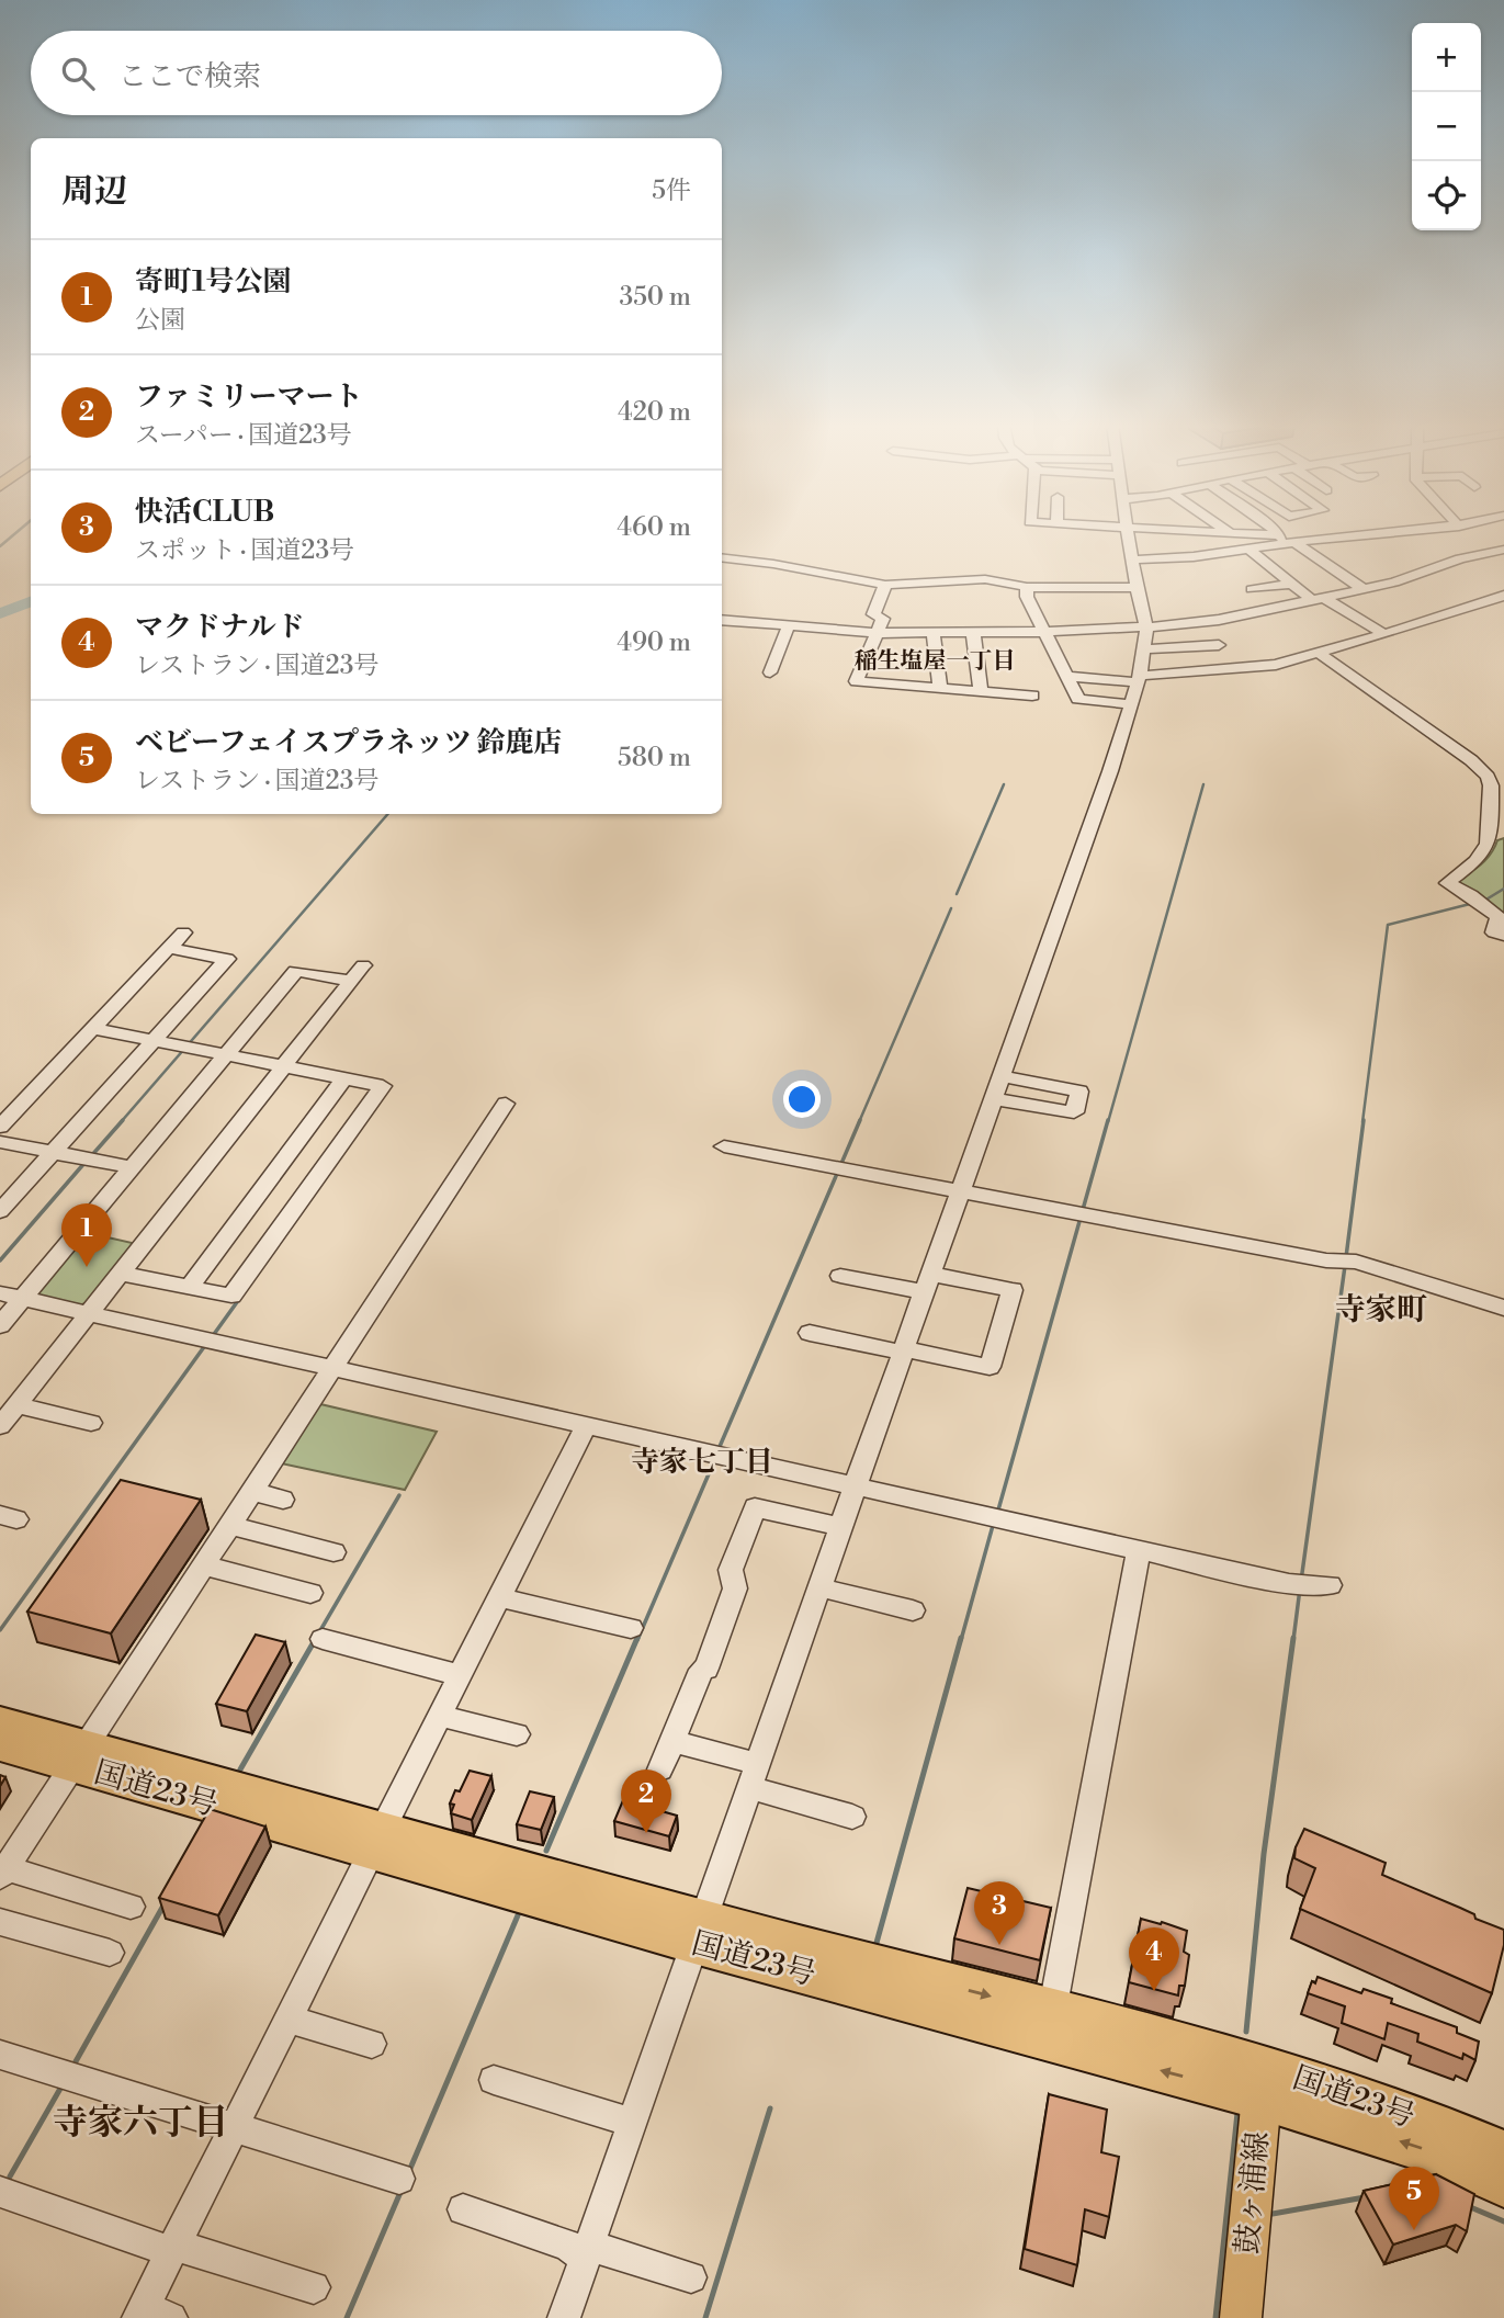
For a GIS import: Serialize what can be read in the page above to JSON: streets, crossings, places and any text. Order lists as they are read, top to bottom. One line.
{"streets":{"highway":["国道23号"],"main road":["鼓ヶ浦線"]},"crossings":[["国道23号","鼓ヶ浦線"]],"districts":["稲生塩屋一丁目","寺家町","寺家七丁目","寺家六丁目"],"page":{"map_buttons":["+","−"],"search":"ここで検索","heading":["周辺","5件"],"list":[{"mark":"1","name":"寄町1号公園","note":"公園","value":"350 m"},{"mark":"2","name":"ファミリーマート","note":"スーパー · 国道23号","value":"420 m"},{"mark":"3","name":"快活CLUB","note":"スポット · 国道23号","value":"460 m"},{"mark":"4","name":"マクドナルド","note":"レストラン · 国道23号","value":"490 m"},{"mark":"5","name":"ベビーフェイスプラネッツ 鈴鹿店","note":"レストラン · 国道23号","value":"580 m"}],"pins":["1","2","3","4","5"]}}
